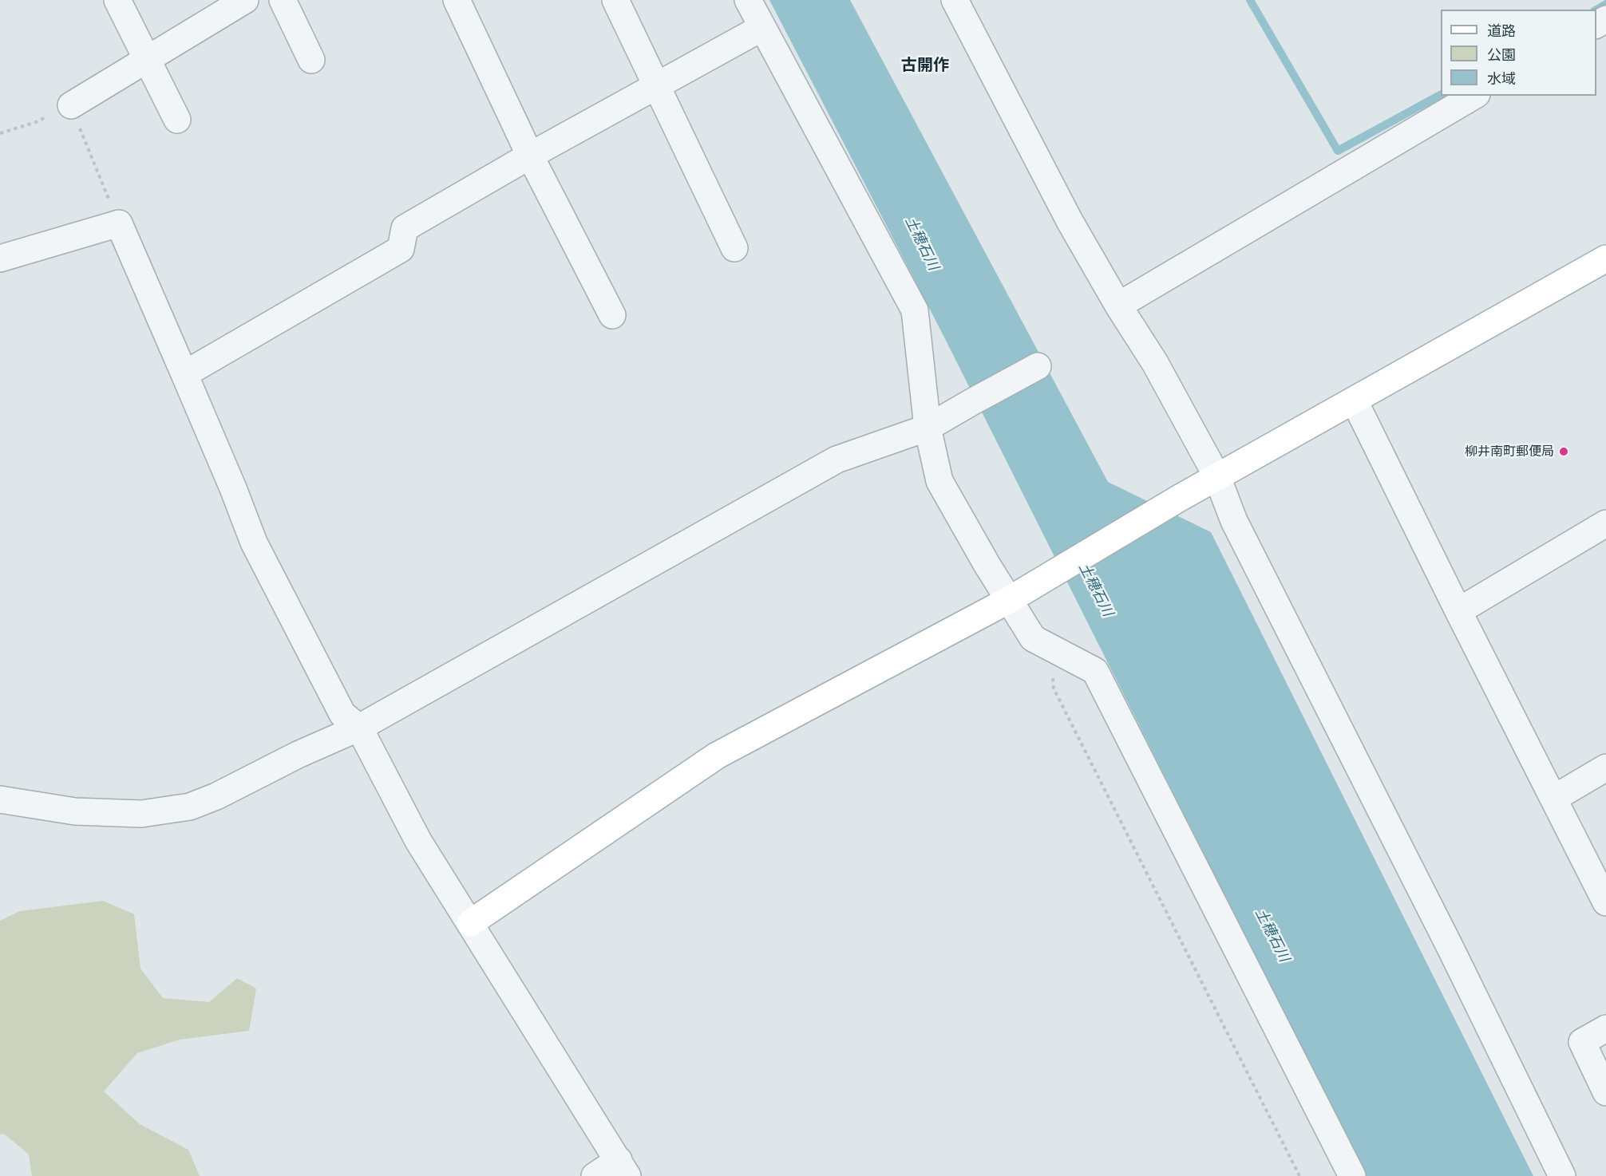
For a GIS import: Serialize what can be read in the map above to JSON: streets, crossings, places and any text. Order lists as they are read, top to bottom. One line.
{"districts":["古開作"],"water":["土穂石川"],"places":["柳井南町郵便局"],"legend":["道路","公園","水域"]}
